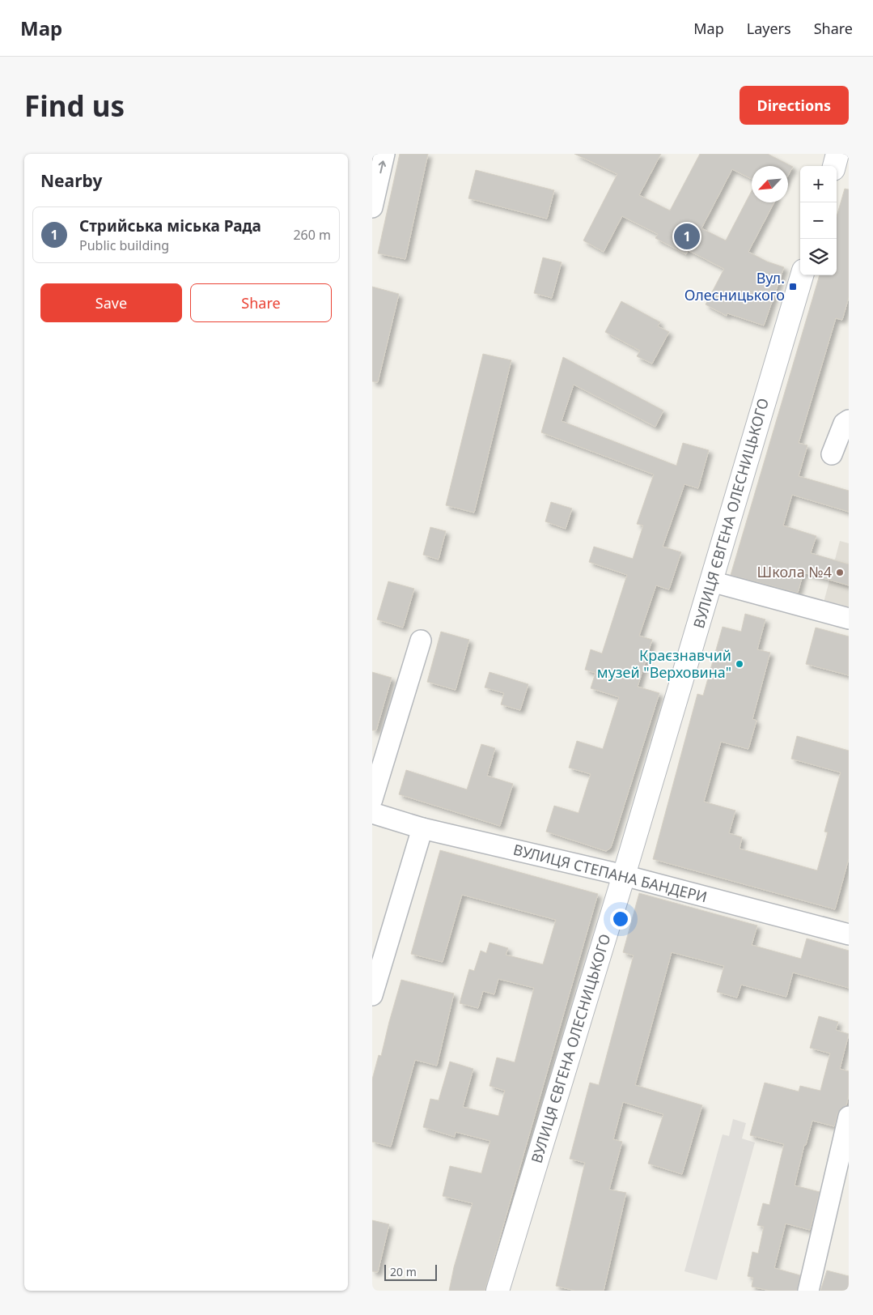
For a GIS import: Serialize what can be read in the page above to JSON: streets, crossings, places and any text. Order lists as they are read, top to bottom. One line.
{"streets":{"street":["ВУЛИЦЯ ЄВГЕНА ОЛЕСНИЦЬКОГО","ВУЛИЦЯ СТЕПАНА БАНДЕРИ"]},"crossings":[["ВУЛИЦЯ ЄВГЕНА ОЛЕСНИЦЬКОГО","ВУЛИЦЯ СТЕПАНА БАНДЕРИ"]],"places":{"transit":["Вул. Олесницького"],"other":["Школа №4","Краєзнавчий музей \"Верховина\""]},"scale_bar":"20 m","north":"bottom left","page":{"header":"Map","nav":["Map","Layers","Share"],"buttons":["Directions",["Save","Share"]],"title":"Find us","heading":"Nearby","map_buttons":["+","−"],"list":[{"mark":"1","name":"Стрийська міська Рада","note":"Public building","value":"260 m"}],"pins":"1","scale":"20 m"}}
